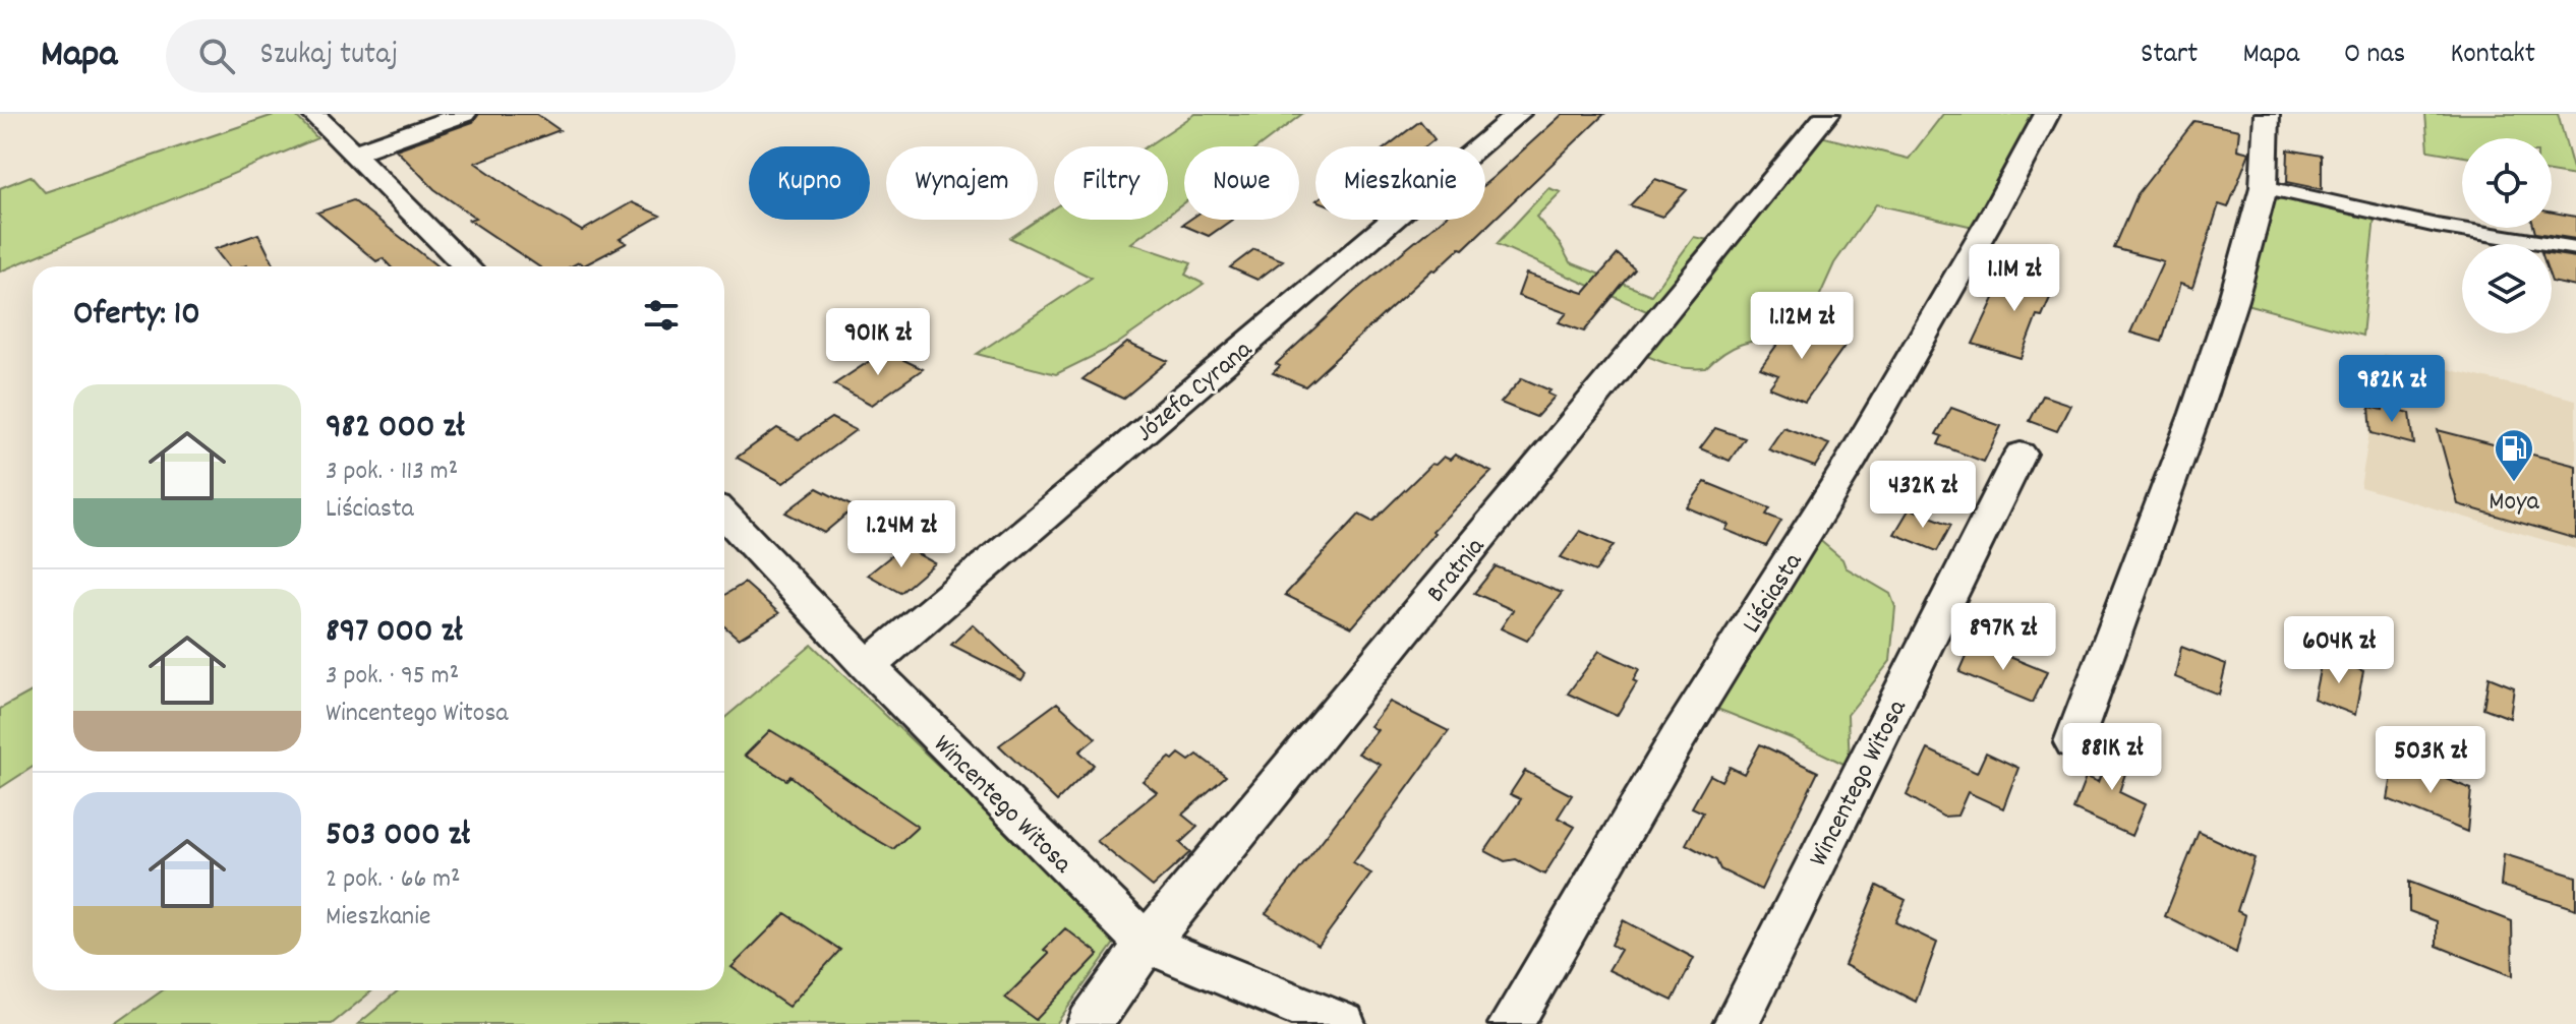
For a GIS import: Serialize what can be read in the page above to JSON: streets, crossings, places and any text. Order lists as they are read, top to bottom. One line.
{"streets":{"street":["Józefa Cyrana","Bratnia","Liściasta","Wincentego Witosa"]},"crossings":[["Józefa Cyrana","Wincentego Witosa"],["Bratnia","Wincentego Witosa"]],"places":{"fuel station":["Moya"]},"page":{"header":"Mapa","search":"Szukaj tutaj","nav":["Start","Mapa","O nas","Kontakt"],"chip":["Kupno","Wynajem","Filtry","Nowe","Mieszkanie"],"price":["1.1M zł","1.12M zł","901K zł","982K zł","432K zł","1.24M zł","897K zł","604K zł","881K zł","503K zł"],"heading":"Oferty: 10","list":[{"name":"982 000 zł","note":"3 pok. · 113 m² · Liściasta"},{"name":"897 000 zł","note":"3 pok. · 95 m² · Wincentego Witosa"},{"name":"503 000 zł","note":"2 pok. · 66 m² · Mieszkanie"}]}}
